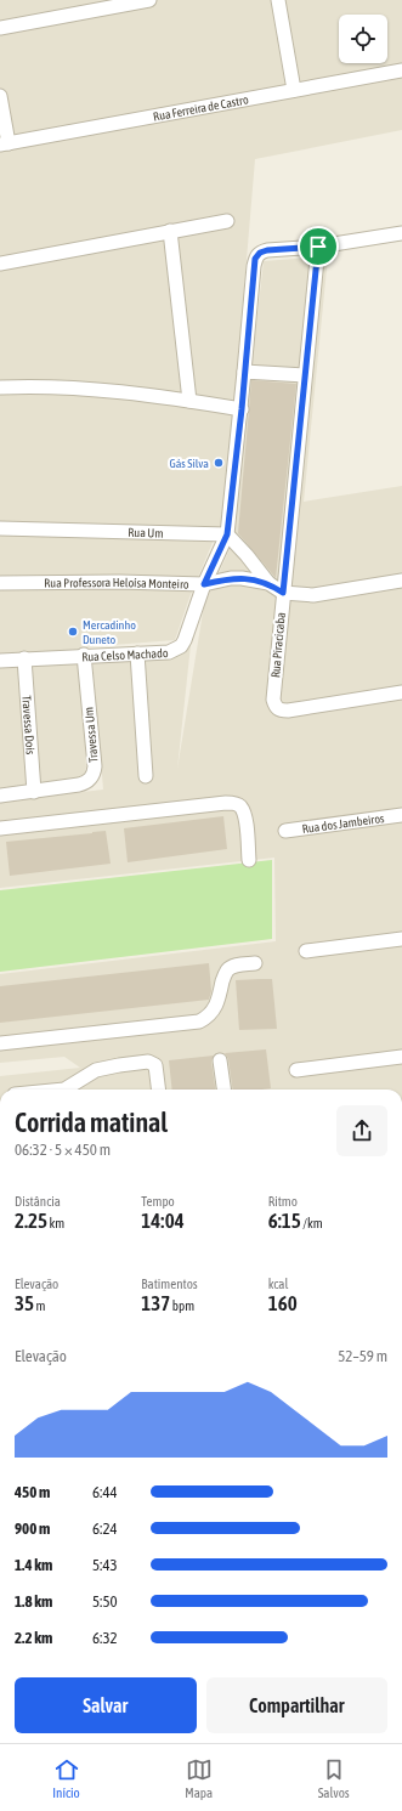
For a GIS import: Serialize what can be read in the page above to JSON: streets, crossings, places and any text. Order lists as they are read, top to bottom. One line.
{"streets":{"street":["Rua Ferreira de Castro","Rua Um","Rua Professora Heloísa Monteiro","Rua Piracicaba","Rua Celso Machado","Travessa Dois","Travessa Um","Rua dos Jambeiros"]},"crossings":[["Rua Um","Rua Celso Machado"],["Rua Professora Heloísa Monteiro","Rua Piracicaba"],["Rua Professora Heloísa Monteiro","Rua Celso Machado"],["Rua Piracicaba","Rua Celso Machado"],["Rua Celso Machado","Travessa Dois"],["Rua Celso Machado","Travessa Um"],["Travessa Dois","Travessa Um"]],"places":["Gás Silva","Mercadinho Duneto"],"page":{"heading":["Corrida matinal","06:32 · 5 × 450 m"],"stats":[["Distância","2.25 km"],["Tempo","14:04"],["Ritmo","6:15 /km"],["Elevação","35 m"],["Batimentos","137 bpm"],["kcal","160"]],"chart":["Elevação","52–59 m"],"list":[{"name":"450 m","note":"6:44"},{"name":"900 m","note":"6:24"},{"name":"1.4 km","note":"5:43"},{"name":"1.8 km","note":"5:50"},{"name":"2.2 km","note":"6:32"}],"buttons":["Salvar","Compartilhar"],"tabs":["Início","Mapa","Salvos"]}}
